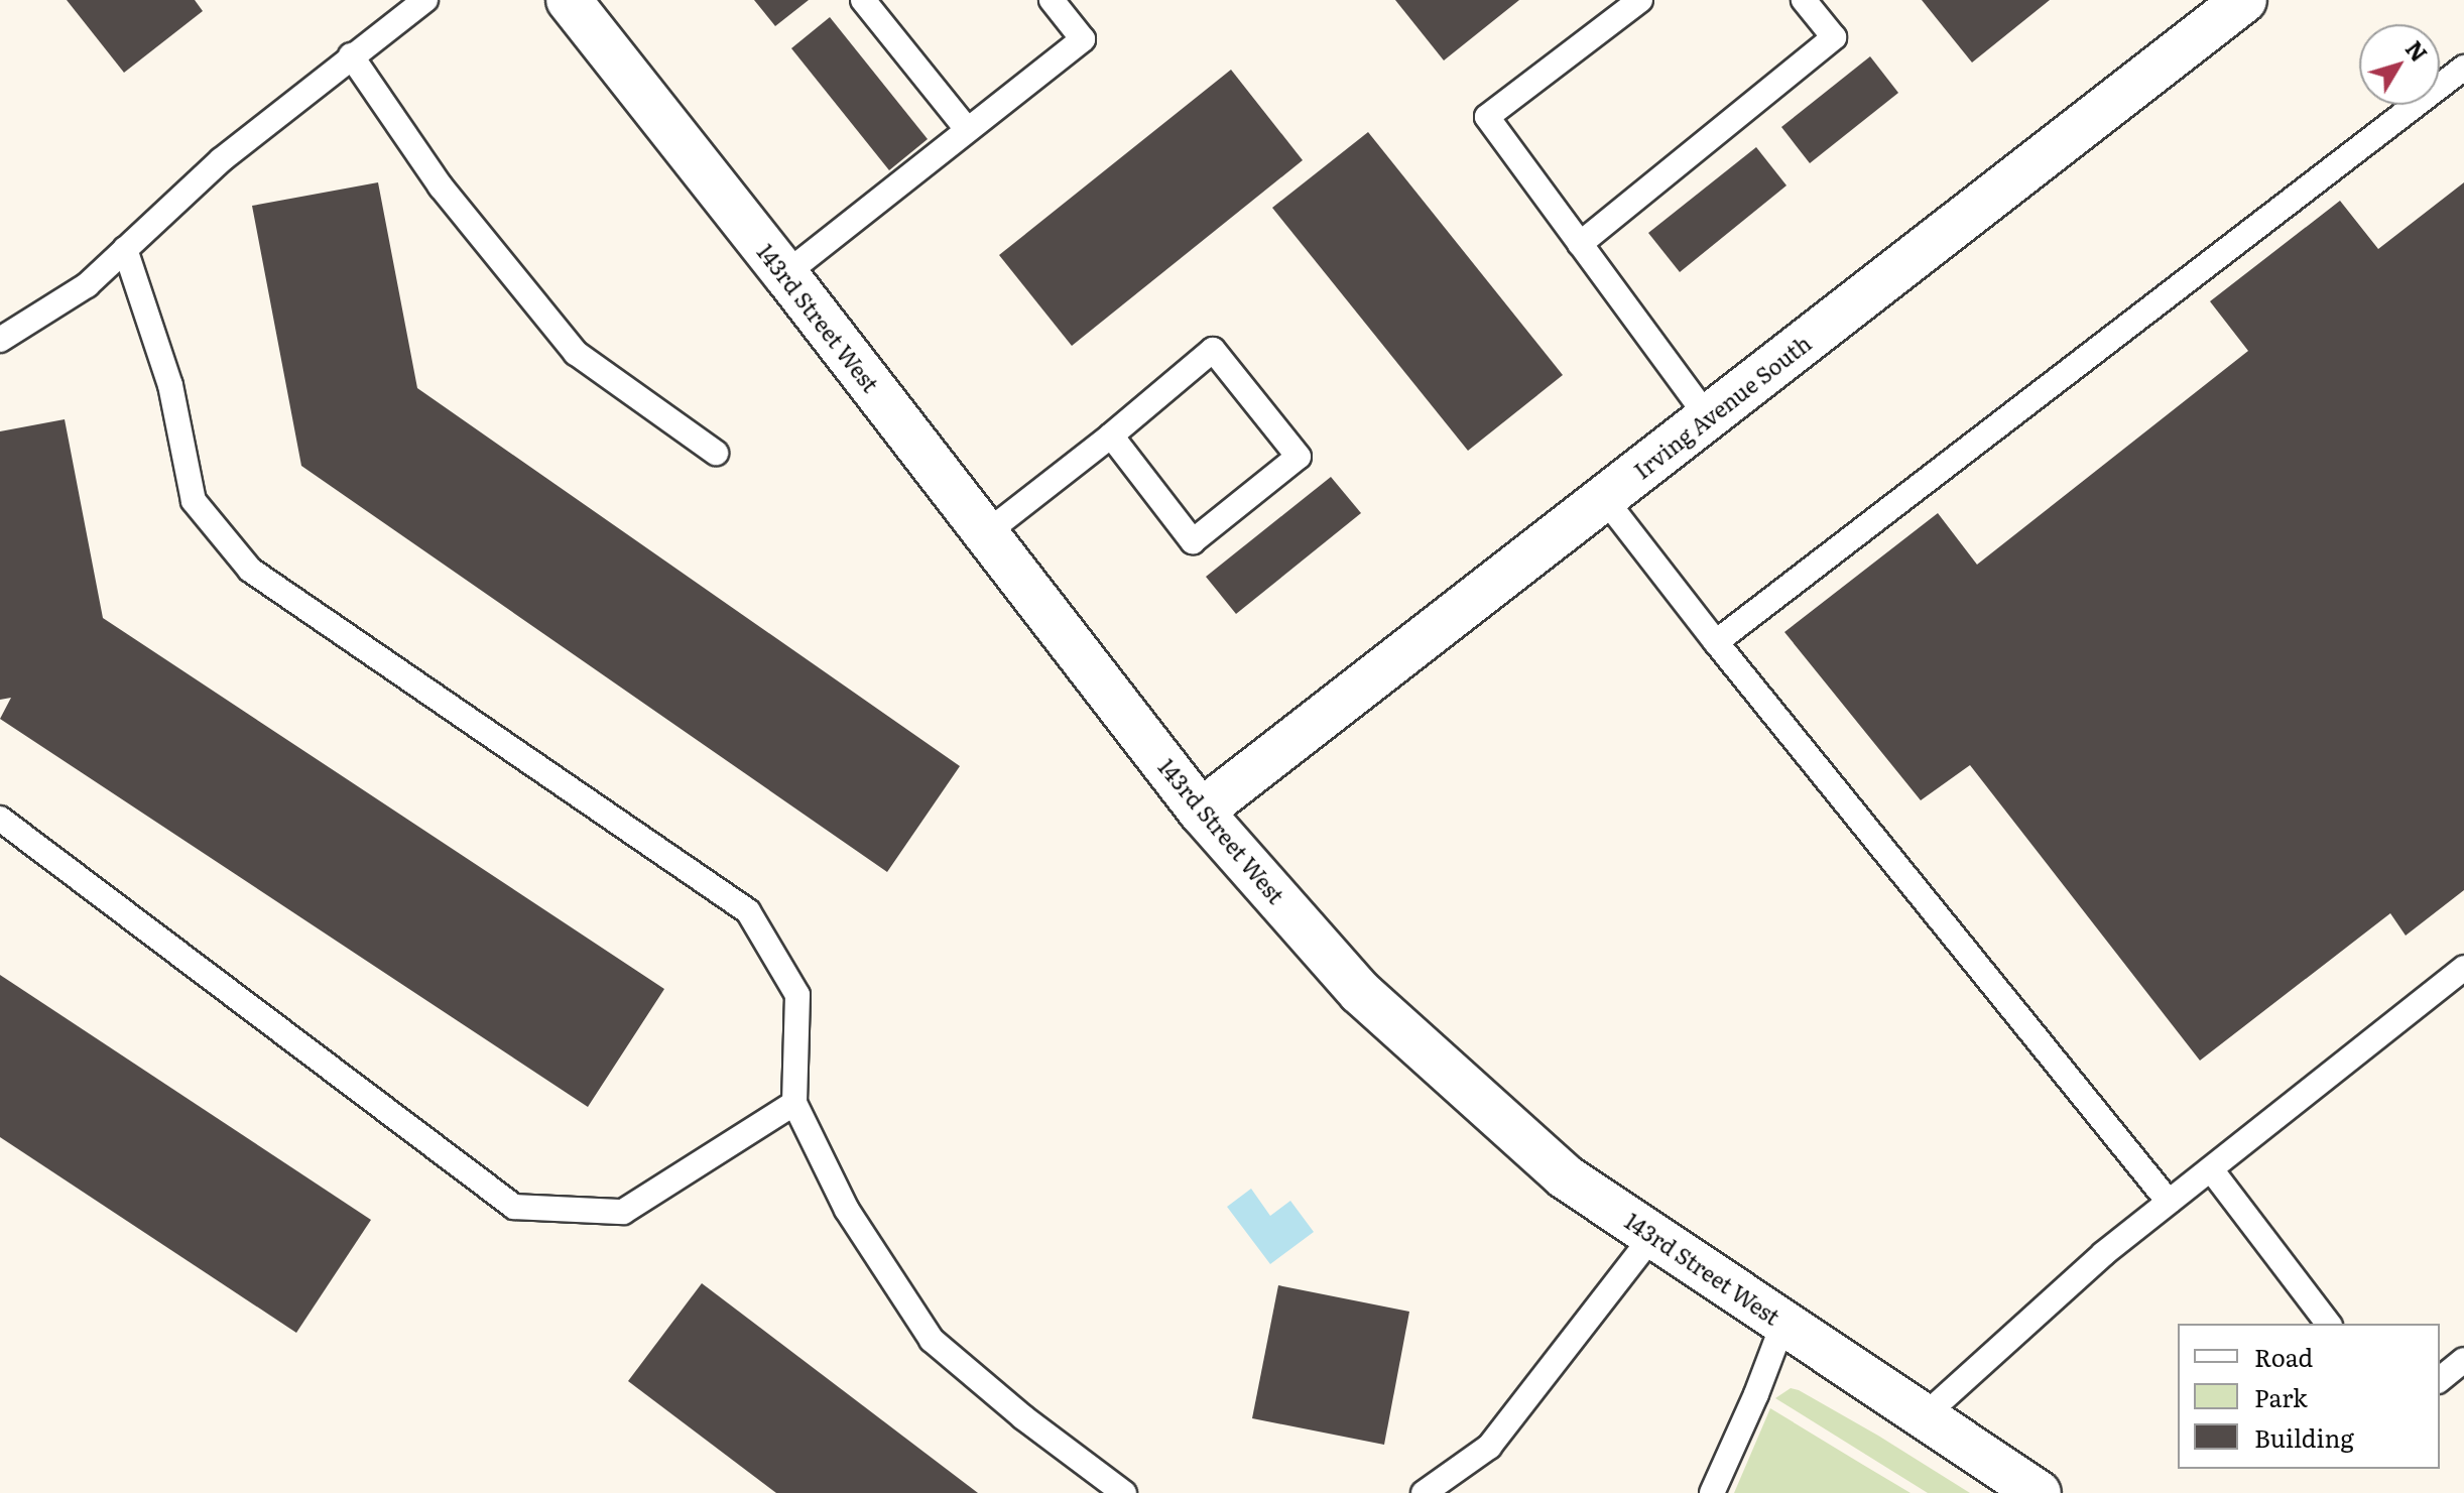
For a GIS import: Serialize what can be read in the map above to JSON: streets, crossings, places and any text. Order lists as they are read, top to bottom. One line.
{"streets":{"street":["143rd Street West","Irving Avenue South"]},"crossings":[["143rd Street West","Irving Avenue South"]],"legend":["Road","Park","Building"],"north":"top right"}
